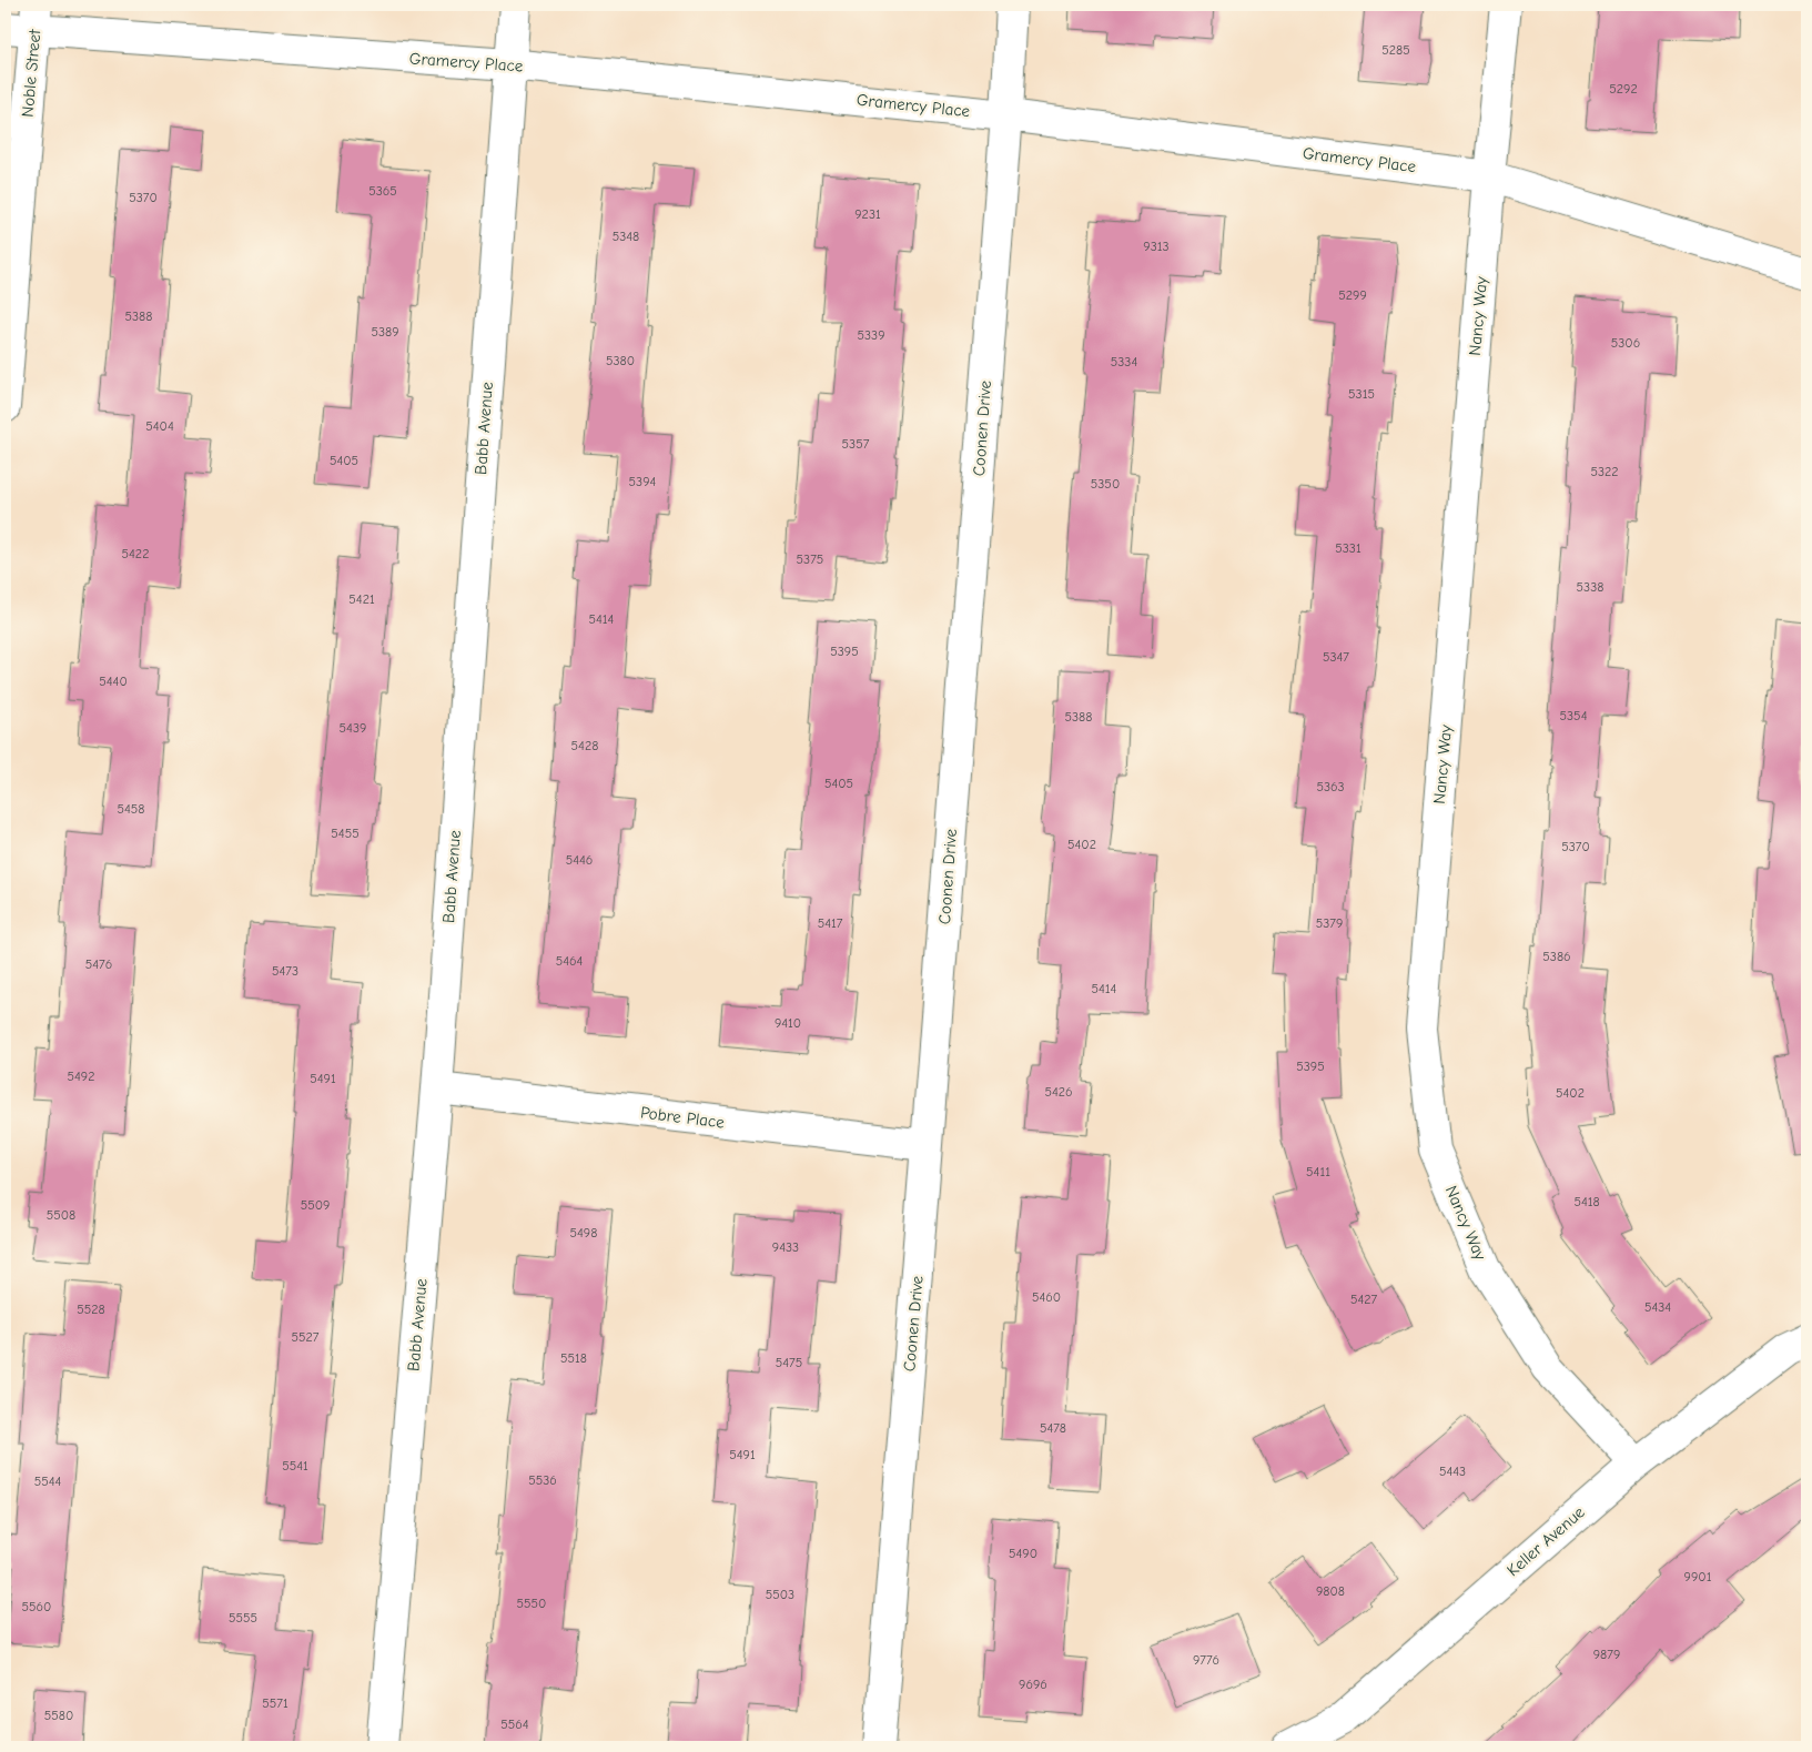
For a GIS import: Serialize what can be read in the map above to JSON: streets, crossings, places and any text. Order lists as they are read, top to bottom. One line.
{"streets":{"street":["Gramercy Place","Noble Street","Nancy Way","Babb Avenue","Coonen Drive","Pobre Place","Keller Avenue"]},"crossings":[["Gramercy Place","Noble Street"],["Gramercy Place","Nancy Way"],["Gramercy Place","Babb Avenue"],["Gramercy Place","Coonen Drive"],["Nancy Way","Keller Avenue"],["Babb Avenue","Pobre Place"],["Coonen Drive","Pobre Place"]],"house_numbers":["5285","5292","5365","5370","9231","5348","9313","5299","5388","5389","5339","5306","5380","5334","5315","5404","5357","5405","5322","5394","5350","5331","5422","5375","5338","5421","5414","5395","5347","5440","5354","5388","5439","5428","5405","5363","5458","5455","5402","5370","5446","5417","5379","5386","5464","5476","5473","5414","9410","5395","5492","5491","5426","5402","5411","5418","5509","5508","5498","9433","5460","5427","5434","5528","5527","5518","5475","5478","5491","5541","5443","5536","5544","5490","9901","9808","5503","5550","5560","5555","9879","9776","9696","5571","5580","5564"]}
